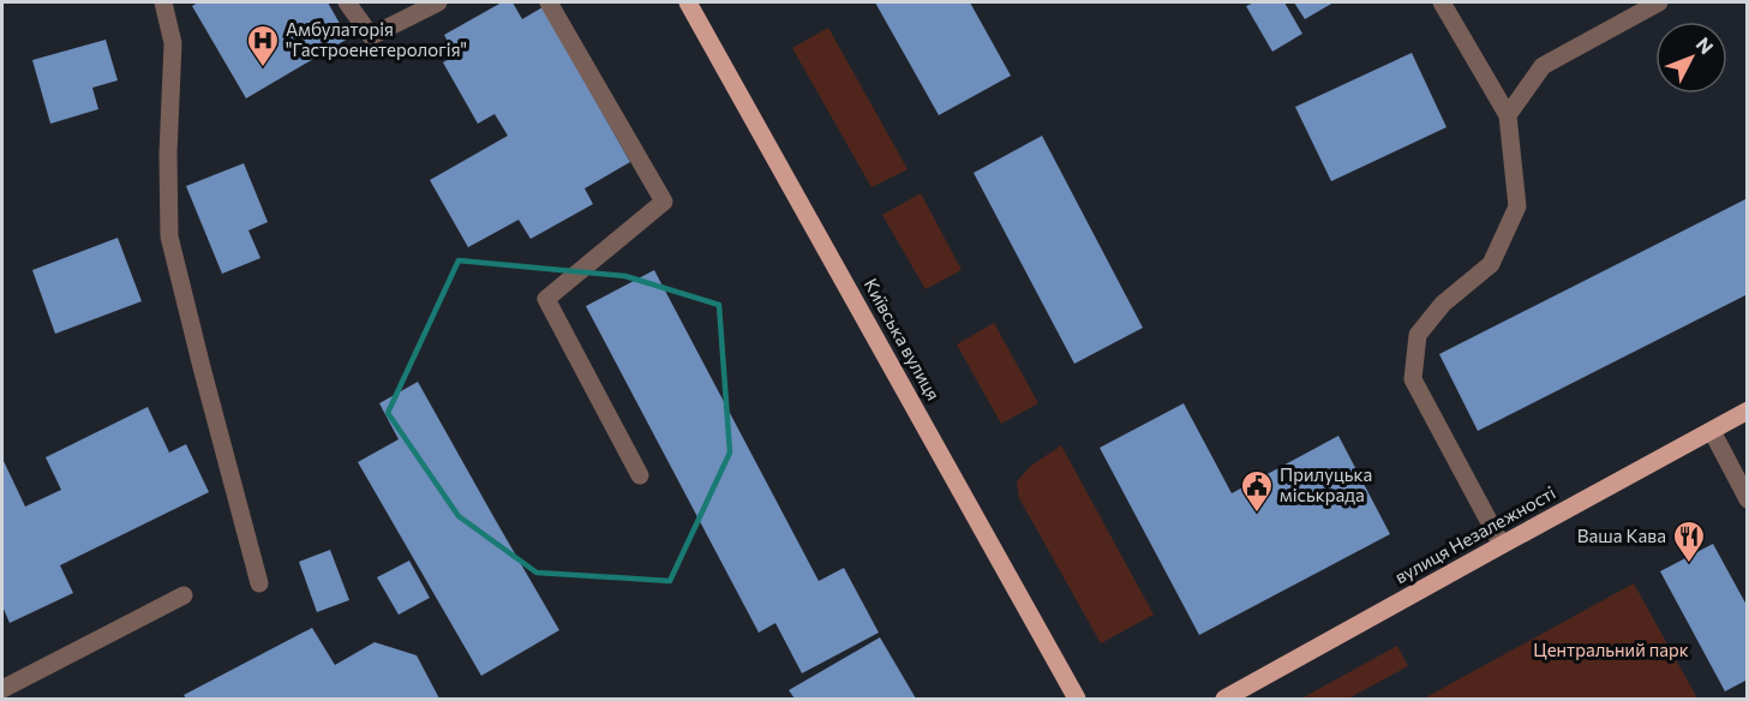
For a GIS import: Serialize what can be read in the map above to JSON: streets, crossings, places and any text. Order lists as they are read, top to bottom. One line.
{"streets":{"main road":["Київська вулиця","вулиця Незалежності"]},"parks":["Центральний парк"],"places":{"hospital":["Амбулаторія \"Гастроенетерологія\""],"public building":["Прилуцька міськрада"],"restaurant":["Ваша Кава"]},"north":"top right"}
